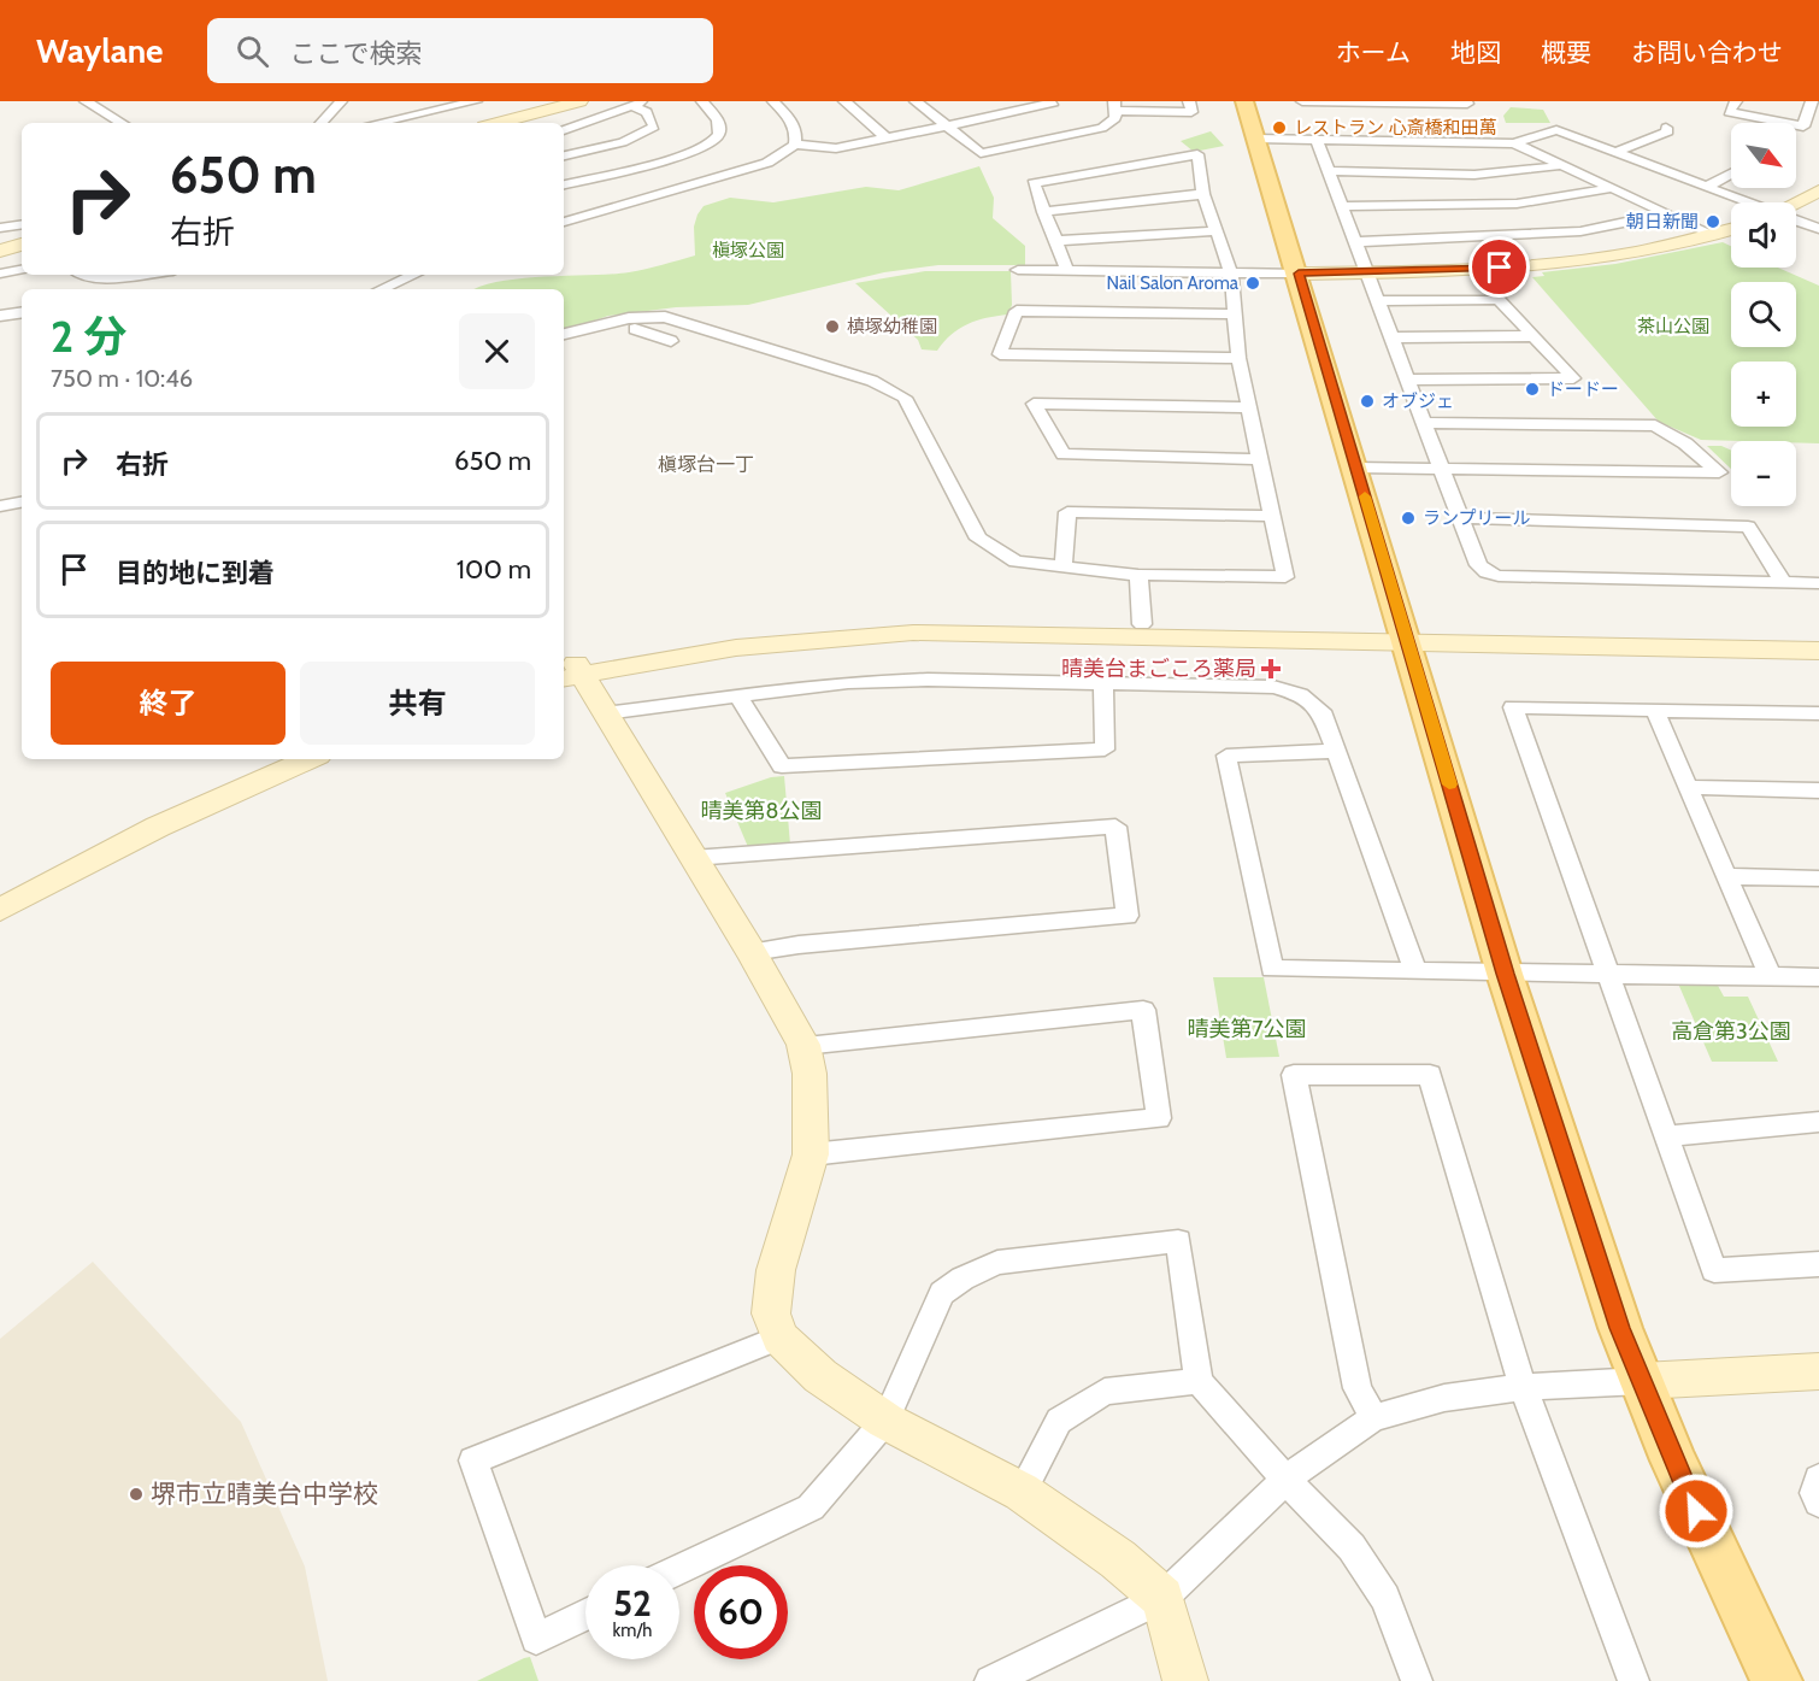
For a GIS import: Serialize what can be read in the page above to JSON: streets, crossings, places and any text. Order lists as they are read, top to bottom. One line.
{"districts":["槇塚台一丁"],"parks":["槇塚公園","茶山公園","晴美第8公園","晴美第7公園","高倉第3公園"],"places":{"other":["レストラン 心斎橋和田萬","朝日新聞","Nail Salon Aroma","槙塚幼稚園","ドードー","オブジェ","ランプリール","堺市立晴美台中学校"],"health":["晴美台まごころ薬局"]},"north":"bottom right","page":{"header":"Waylane","search":"ここで検索","nav":["ホーム","地図","概要","お問い合わせ"],"map_buttons":["+","−"],"turn":["650 m","右折"],"heading":["2 分","750 m · 10:46"],"list":[{"name":"右折","value":"650 m"},{"name":"目的地に到着","value":"100 m"}],"buttons":["終了","共有"],"speed":"52 km/h","limit":"60"}}
